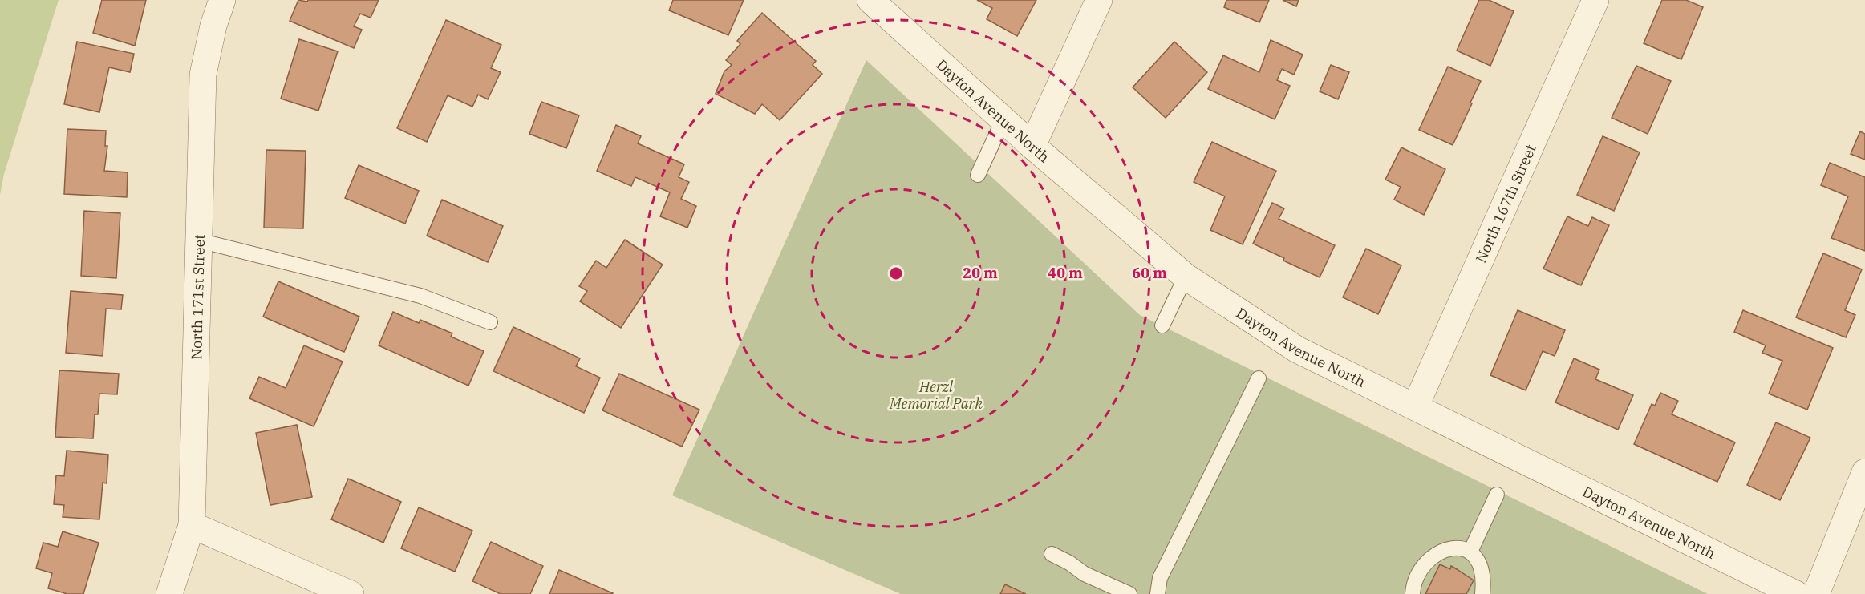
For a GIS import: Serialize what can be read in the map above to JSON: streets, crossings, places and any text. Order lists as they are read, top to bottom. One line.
{"streets":{"street":["Dayton Avenue North","North 167th Street","North 171st Street"]},"crossings":[["Dayton Avenue North","North 167th Street"]],"parks":["Herzl Memorial Park"],"rings":["20 m","40 m","60 m"]}
